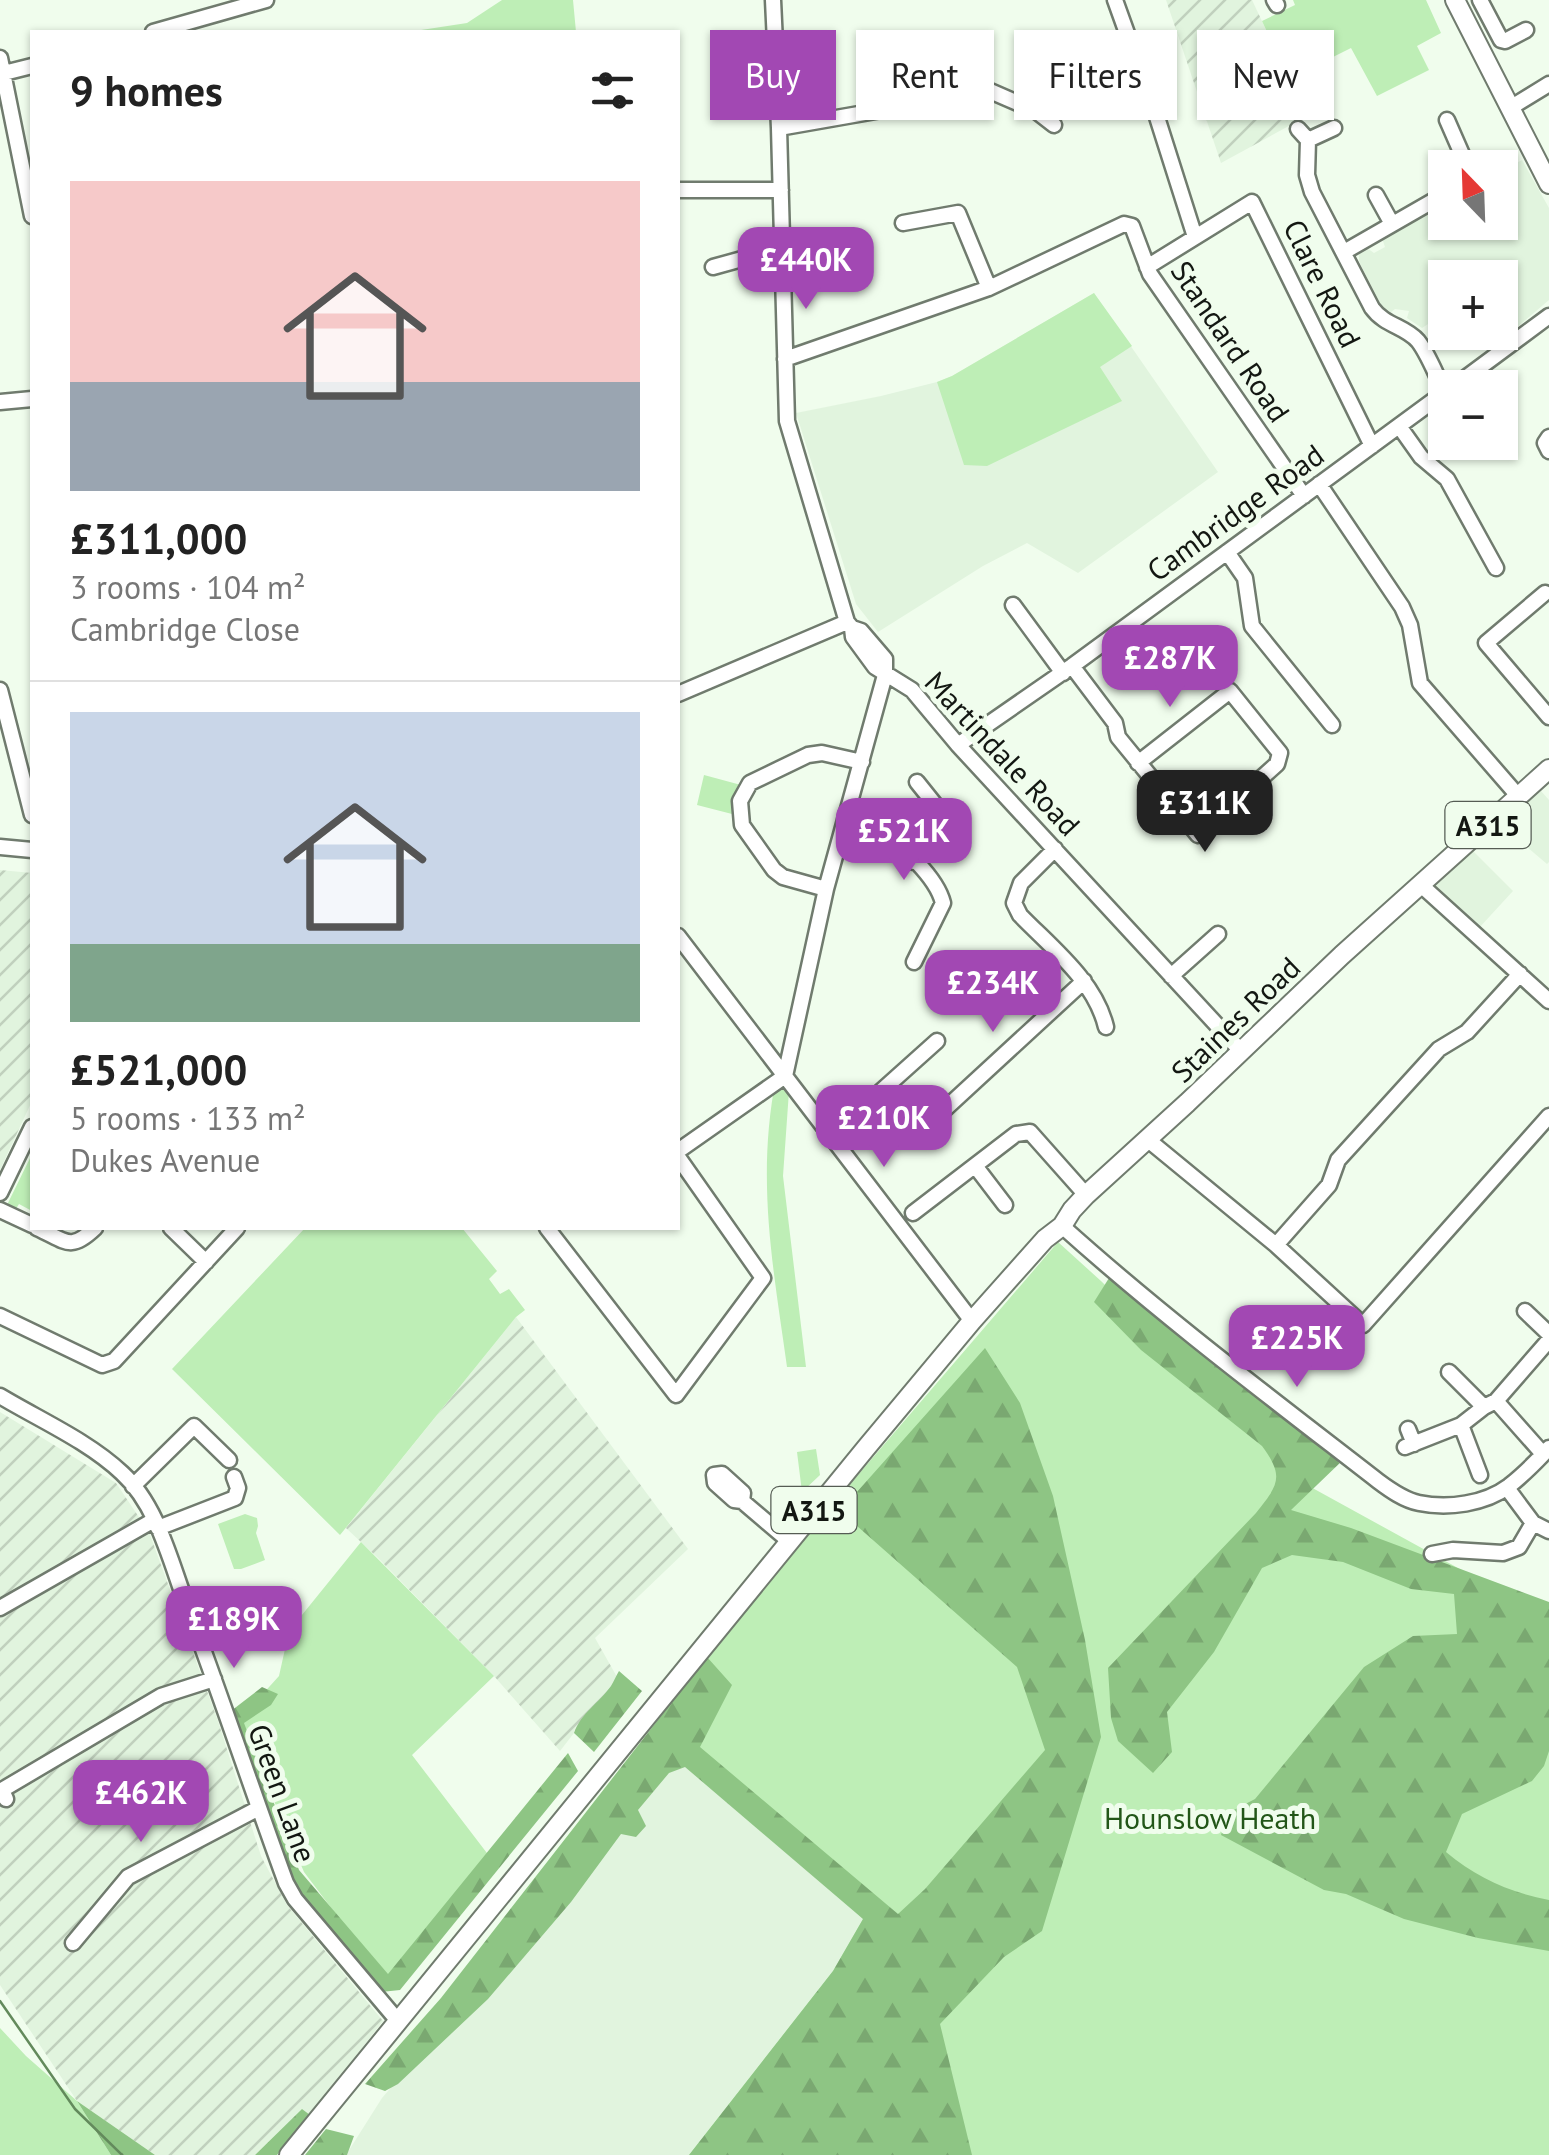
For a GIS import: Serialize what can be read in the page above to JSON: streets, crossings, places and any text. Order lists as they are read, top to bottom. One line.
{"streets":{"main road":["A315","Staines Road"],"street":["Clare Road","Standard Road","Cambridge Road","Martindale Road","Green Lane"]},"crossings":[["Clare Road","Standard Road"],["Clare Road","Cambridge Road"],["Standard Road","Cambridge Road"],["Cambridge Road","Martindale Road"],["Martindale Road","Staines Road"],["A315","Staines Road"],["A315","Green Lane"]],"parks":["Hounslow Heath"],"north":"top left","page":{"chip":["Buy","Rent","Filters","New"],"heading":"9 homes","map_buttons":["+","−"],"list":[{"name":"£311,000","note":"3 rooms · 104 m² · Cambridge Close"},{"name":"£521,000","note":"5 rooms · 133 m² · Dukes Avenue"}],"price":["£440K","£287K","£311K","£521K","£234K","£210K","£225K","£189K","£462K"]}}
